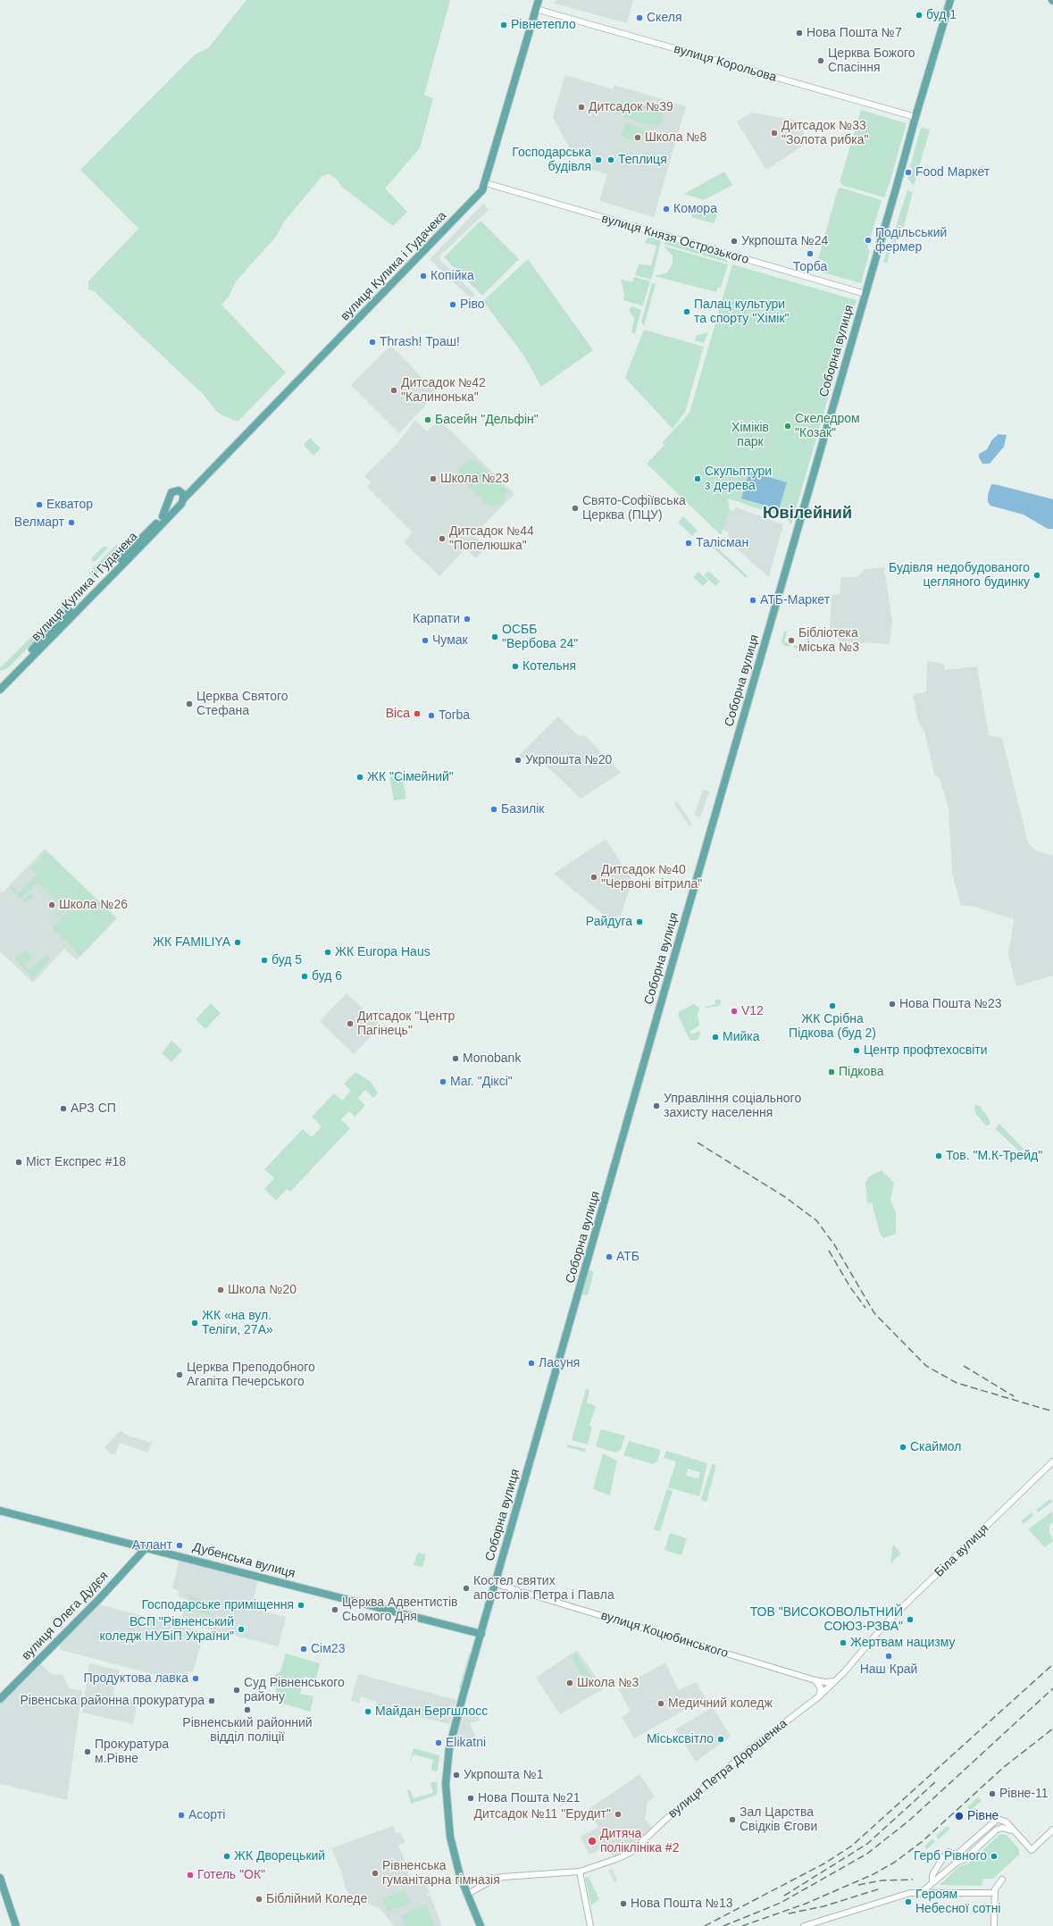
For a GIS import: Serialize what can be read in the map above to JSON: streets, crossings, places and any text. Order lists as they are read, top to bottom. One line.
{"streets":{"main road":["вулиця Кулика і Гудачека","Соборна вулиця","Дубенська вулиця","вулиця Олега Дудєя"],"street":["вулиця Корольова","вулиця Князя Острозького","Біла вулиця","вулиця Коцюбинського","вулиця Петра Дорошенка"]},"crossings":[["вулиця Корольова","вулиця Кулика і Гудачека"],["вулиця Корольова","Соборна вулиця"],["вулиця Князя Острозького","вулиця Кулика і Гудачека"],["вулиця Князя Острозького","Соборна вулиця"],["Соборна вулиця","Дубенська вулиця"],["Соборна вулиця","вулиця Коцюбинського"],["Соборна вулиця","вулиця Петра Дорошенка"],["Біла вулиця","вулиця Петра Дорошенка"],["Дубенська вулиця","вулиця Олега Дудєя"],["вулиця Коцюбинського","вулиця Петра Дорошенка"]],"districts":["Ювілейний"],"parks":["Хіміків парк"],"places":["буд 1","Скеля","Рівнетепло","Нова Пошта №7","Церква Божого Спасіння","Дитсадок №39","Дитсадок №33 \"Золота рибка\"","Школа №8","Господарська будівля","Теплиця","Food Маркет","Комора","Подільський фермер","Укрпошта №24","Торба","Копійка","Ріво","Палац культури та спорту \"Хімік\"","Thrash! Траш!","Дитсадок №42 \"Калинонька\"","Басейн \"Дельфін\"","Скеледром \"Козак\"","Школа №23","Скульптури з дерева","Екватор","Свято-Софіївська Церква (ПЦУ)","Велмарт","Дитсадок №44 \"Попелюшка\"","Талісман","Будівля недобудованого цегляного будинку","АТБ-Маркет","Карпати","ОСББ \"Вербова 24\"","Чумак","Бібліотека міська №3","Котельня","Церква Святого Стефана","Віса","Torba","Укрпошта №20","ЖК \"Сімейний\"","Базилік","Дитсадок №40 \"Червоні вітрила\"","Школа №26","Райдуга","ЖК FAMILIYA","ЖК Europa Haus","буд 5","буд 6","Нова Пошта №23","ЖК Срібна Підкова (буд 2)","V12","Дитсадок \"Центр Пагінець\"","Мийка","Центр профтехосвіти","Monobank","Підкова","Маг. \"Діксі\"","Управління соціального захисту населення","АРЗ СП","Тов. \"М.К-Трейд\"","Міст Експрес #18","АТБ","Школа №20","ЖК «на вул. Теліги, 27А»","Ласуня","Церква Преподобного Агапіта Печерського","Скаймол","Атлант","Костел святих апостолів Петра і Павла","Господарське приміщення","Церква Адвентистів Сьомого Дня","ТОВ \"ВИСОКОВОЛЬТНИЙ СОЮЗ-РЗВА\"","ВСП \"Рівненський коледж НУБіП України\"","Жертвам нацизму","Сім23","Наш Край","Продуктова лавка","Школа №3","Суд Рівненського району","Рівенська районна прокуратура","Медичний коледж","Рівненський районний відділ поліції","Майдан Бергшлосс","Міськсвітло","Elikatni","Прокуратура м.Рівне","Укрпошта №1","Рівне-11","Нова Пошта №21","Дитсадок №11 \"Ерудит\"","Асорті","Рівне","Зал Царства Свідків Єгови","Дитяча поліклініка #2","ЖК Дворецький","Герб Рівного","Рівненська гуманітарна гімназія","Готель \"ОК\"","Біблійний Коледе","Героям Небесної сотні","Нова Пошта №13"]}
